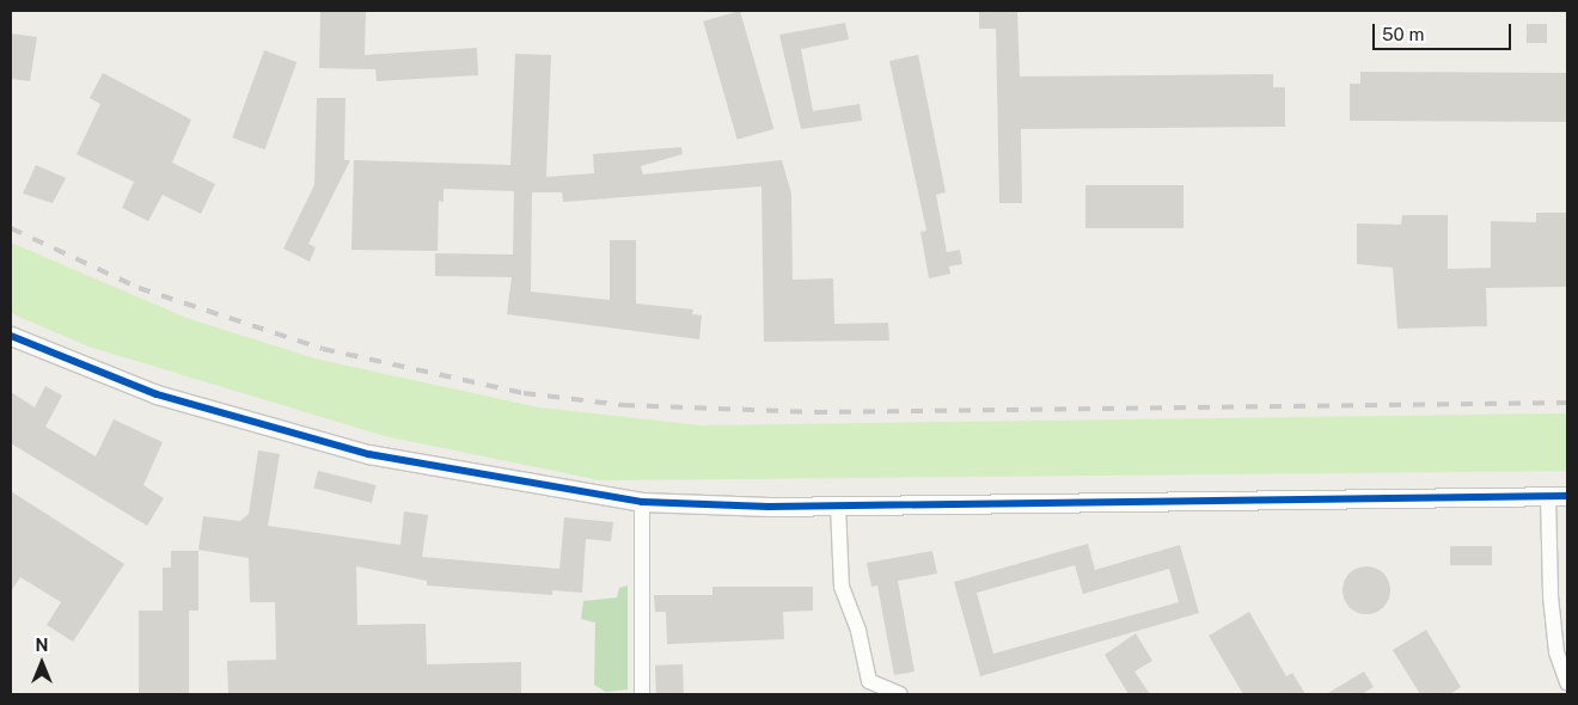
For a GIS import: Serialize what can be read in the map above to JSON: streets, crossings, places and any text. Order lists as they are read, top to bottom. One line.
{"scale_bar":"50 m","north":"top"}
